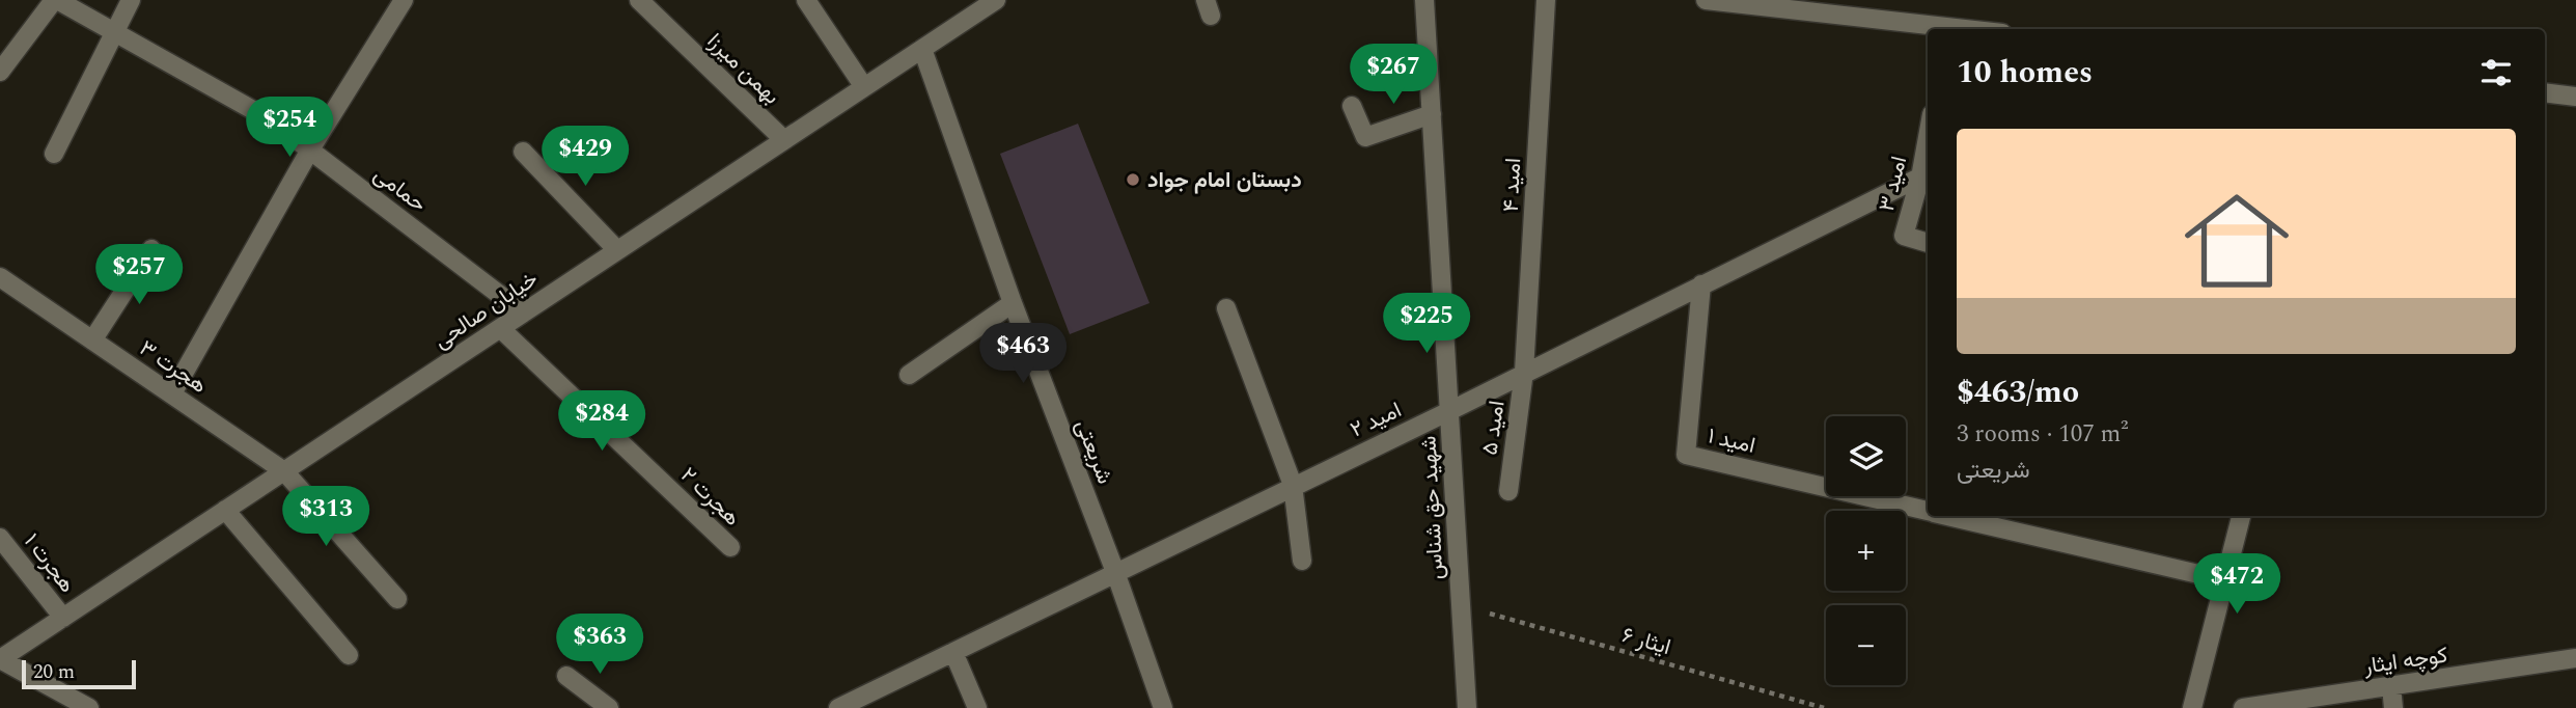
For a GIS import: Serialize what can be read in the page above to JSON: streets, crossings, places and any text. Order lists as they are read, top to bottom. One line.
{"streets":{"street":["بهمن میرزا","امید ۳","امید ۴","حمامی","خیابان صالحی","هجرت ۳","امید ۲","امید ۵","امید ۱","شریعتی","هجرت ۲","شهید حق شناس","هجرت ۱","کوچه ایثار"],"path":["ایثار ۶"]},"crossings":[["بهمن میرزا","خیابان صالحی"],["امید ۳","امید ۲"],["امید ۴","امید ۲"],["امید ۴","امید ۵"],["حمامی","خیابان صالحی"],["خیابان صالحی","هجرت ۳"],["خیابان صالحی","شریعتی"],["خیابان صالحی","هجرت ۲"],["خیابان صالحی","هجرت ۱"],["امید ۲","امید ۵"],["امید ۲","امید ۱"],["امید ۲","شریعتی"],["امید ۲","شهید حق شناس"],["شهید حق شناس","ایثار ۶"]],"places":["دبستان امام جواد"],"scale_bar":"20 m","page":{"heading":"10 homes","price":["$267","$254","$429","$257","$225","$463","$284","$313","$472","$363"],"list":[{"name":"$463/mo","note":"3 rooms · 107 m² · شریعتی"}],"map_buttons":["+","−"],"scale":"20 m"}}
